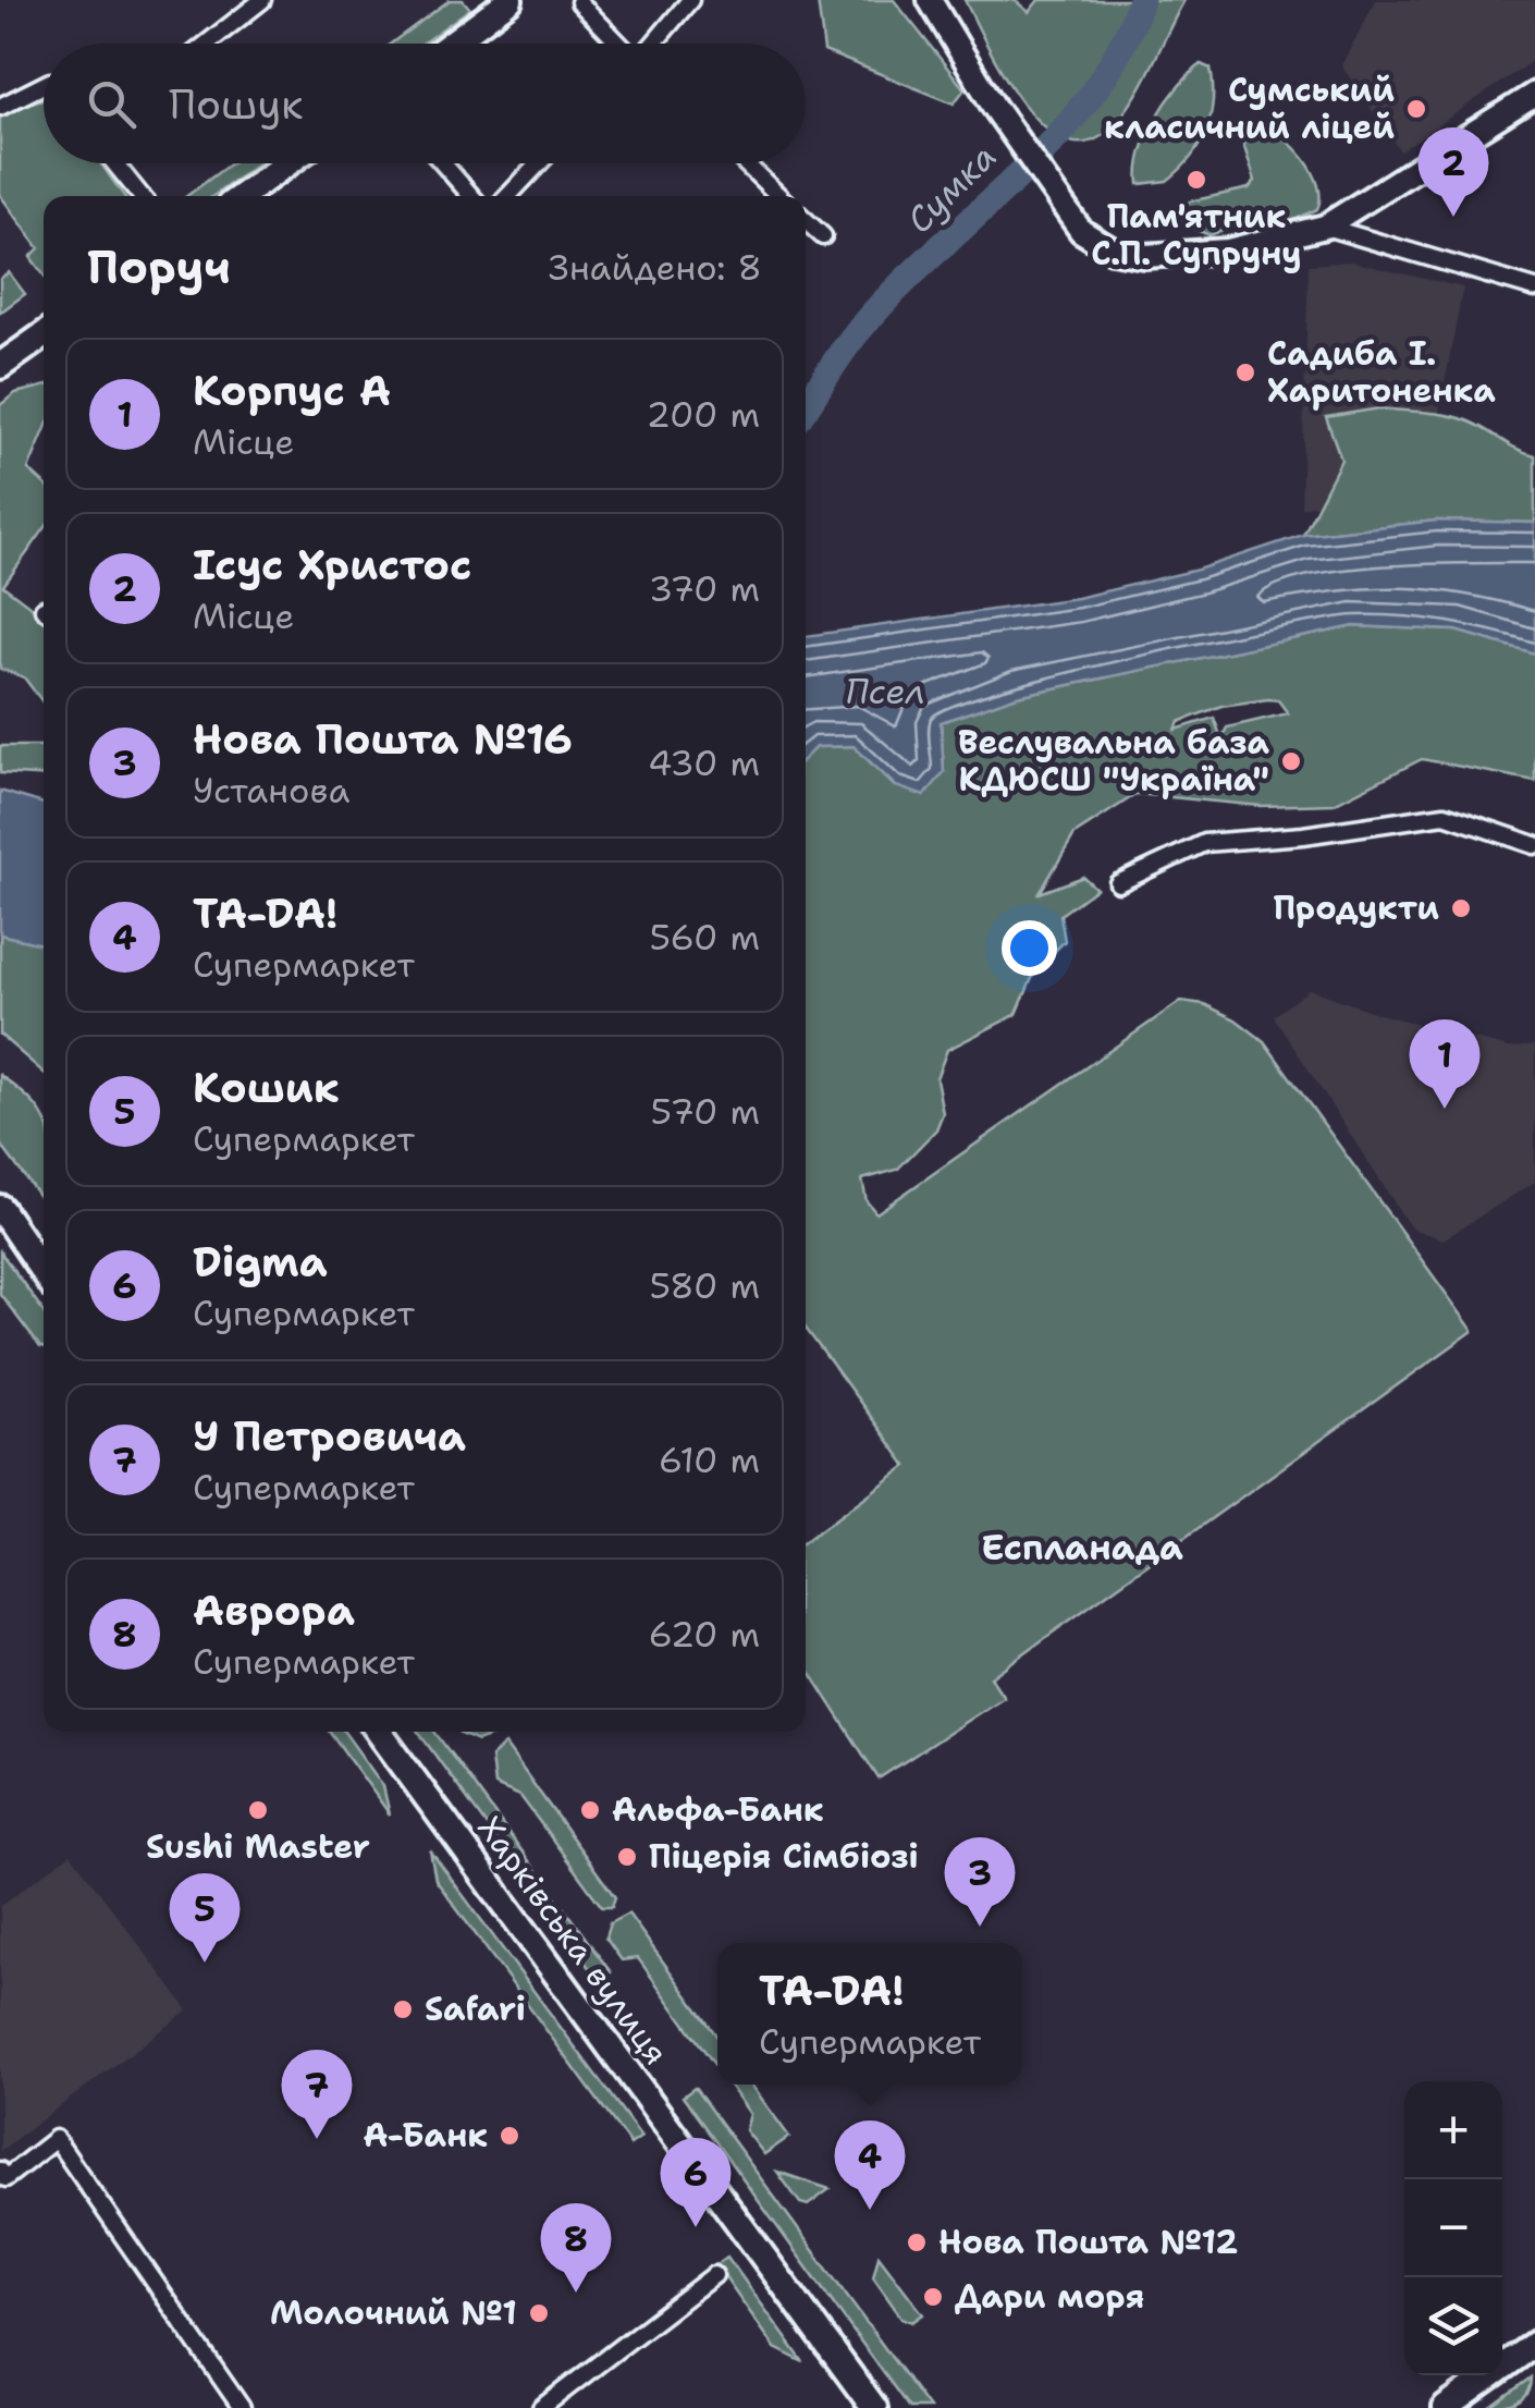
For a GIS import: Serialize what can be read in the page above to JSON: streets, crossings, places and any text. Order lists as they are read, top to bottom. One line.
{"streets":{"main road":["Харківська вулиця"]},"districts":["Еспланада"],"water":["Сумка","Псел"],"places":["Сумський класичний ліцей","Пам'ятник С.П. Супруну","Садиба І. Харитоненка","Веслувальна база КДЮСШ \"Україна\"","Продукти","Sushi Master","Альфа-Банк","Піцерія Сімбіозі","Safari","А-Банк","Нова Пошта №12","Дари моря","Молочний №1"],"page":{"search":"Пошук","pins":["2","1","3","5","7","4","6","8"],"heading":["Поруч","Знайдено: 8"],"list":[{"mark":"1","name":"Корпус А","note":"Місце","value":"200 m"},{"mark":"2","name":"Ісус Христос","note":"Місце","value":"370 m"},{"mark":"3","name":"Нова Пошта №16","note":"Установа","value":"430 m"},{"mark":"4","name":"TA-DA!","note":"Супермаркет","value":"560 m"},{"mark":"5","name":"Кошик","note":"Супермаркет","value":"570 m"},{"mark":"6","name":"Digma","note":"Супермаркет","value":"580 m"},{"mark":"7","name":"У Петровича","note":"Супермаркет","value":"610 m"},{"mark":"8","name":"Аврора","note":"Супермаркет","value":"620 m"}],"popup":["TA-DA!","Супермаркет"],"map_buttons":["+","−"]}}
